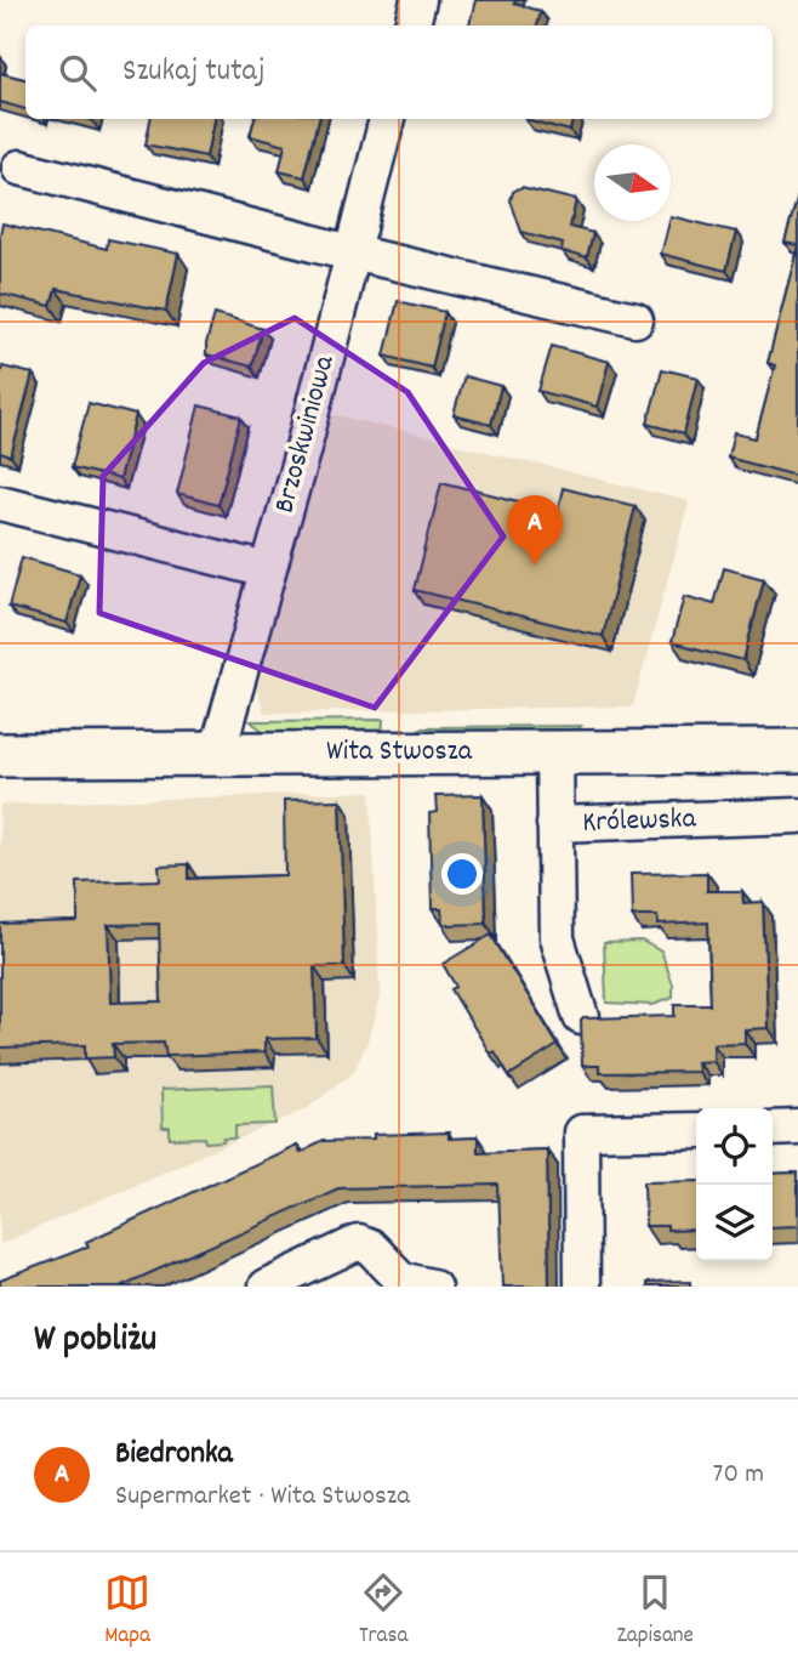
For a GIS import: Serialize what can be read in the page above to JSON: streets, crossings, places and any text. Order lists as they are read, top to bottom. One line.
{"streets":{"street":["Brzoskwiniowa","Wita Stwosza","Królewska"]},"crossings":[["Brzoskwiniowa","Wita Stwosza"],["Wita Stwosza","Królewska"]],"north":"right","page":{"search":"Szukaj tutaj","pins":"A","heading":"W pobliżu","list":[{"mark":"A","name":"Biedronka","note":"Supermarket · Wita Stwosza","value":"70 m"}],"nav":["Mapa","Trasa","Zapisane"]}}
